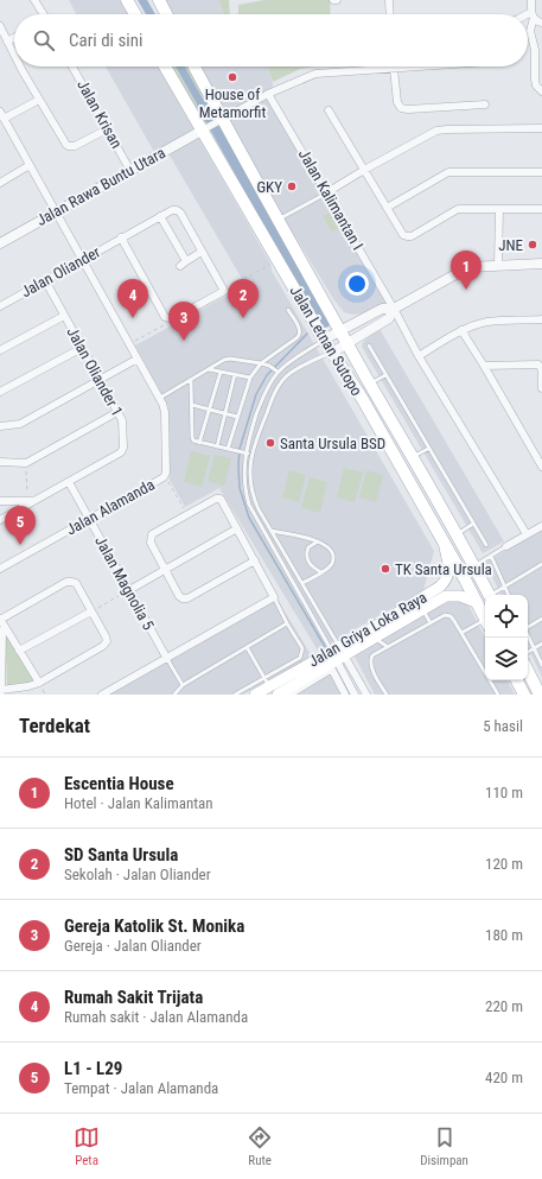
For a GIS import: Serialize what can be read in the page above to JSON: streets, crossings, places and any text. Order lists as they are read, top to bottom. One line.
{"streets":{"main road":["Jalan Letnan Sutopo","Jalan Griya Loka Raya"],"street":["Jalan Krisan","Jalan Rawa Buntu Utara","Jalan Kalimantan I","Jalan Oliander","Jalan Oliander 1","Jalan Alamanda","Jalan Magnolia 5"]},"crossings":[["Jalan Krisan","Jalan Rawa Buntu Utara"],["Jalan Rawa Buntu Utara","Jalan Letnan Sutopo"],["Jalan Rawa Buntu Utara","Jalan Alamanda"],["Jalan Oliander","Jalan Oliander 1"],["Jalan Oliander","Jalan Alamanda"],["Jalan Letnan Sutopo","Jalan Griya Loka Raya"],["Jalan Oliander 1","Jalan Magnolia 5"],["Jalan Alamanda","Jalan Magnolia 5"]],"places":["House of Metamorfit","GKY","JNE","Santa Ursula BSD","TK Santa Ursula"],"page":{"search":"Cari di sini","pins":["1","2","4","3","5"],"heading":["Terdekat","5 hasil"],"list":[{"mark":"1","name":"Escentia House","note":"Hotel · Jalan Kalimantan","value":"110 m"},{"mark":"2","name":"SD Santa Ursula","note":"Sekolah · Jalan Oliander","value":"120 m"},{"mark":"3","name":"Gereja Katolik St. Monika","note":"Gereja · Jalan Oliander","value":"180 m"},{"mark":"4","name":"Rumah Sakit Trijata","note":"Rumah sakit · Jalan Alamanda","value":"220 m"},{"mark":"5","name":"L1 - L29","note":"Tempat · Jalan Alamanda","value":"420 m"}],"nav":["Peta","Rute","Disimpan"]}}
